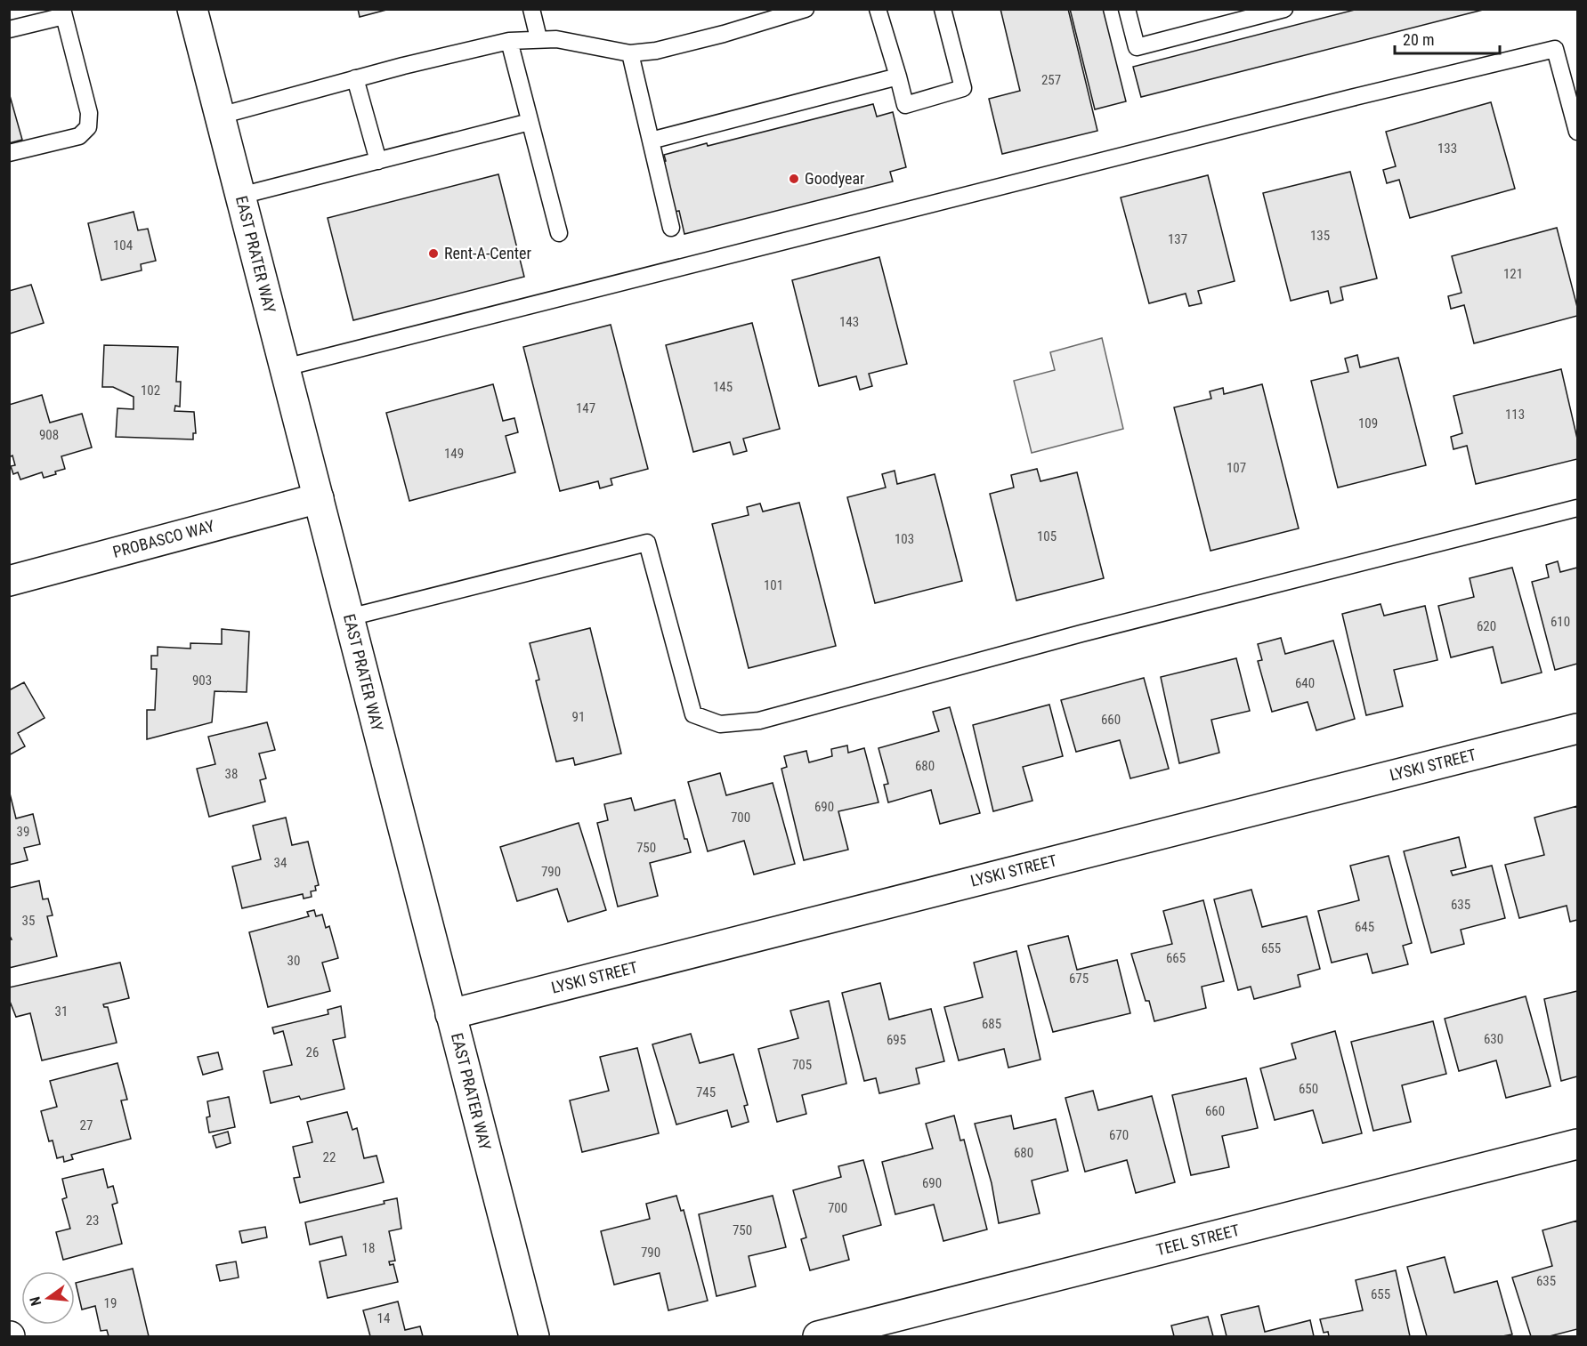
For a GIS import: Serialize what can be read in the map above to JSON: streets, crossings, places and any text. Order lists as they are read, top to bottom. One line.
{"streets":{"street":["EAST PRATER WAY","PROBASCO WAY","LYSKI STREET","TEEL STREET"]},"crossings":[["EAST PRATER WAY","PROBASCO WAY"],["EAST PRATER WAY","LYSKI STREET"]],"places":["Goodyear","Rent-A-Center"],"house_numbers":["257","133","135","137","104","121","143","145","102","147","113","109","908","149","107","105","103","101","610","620","903","640","91","660","680","38","690","700","39","750","34","790","635","35","645","655","665","30","675","31","685","630","695","26","705","650","745","660","27","670","680","22","690","700","23","750","18","790","635","655","19","14"],"scale_bar":"20 m","north":"left"}
